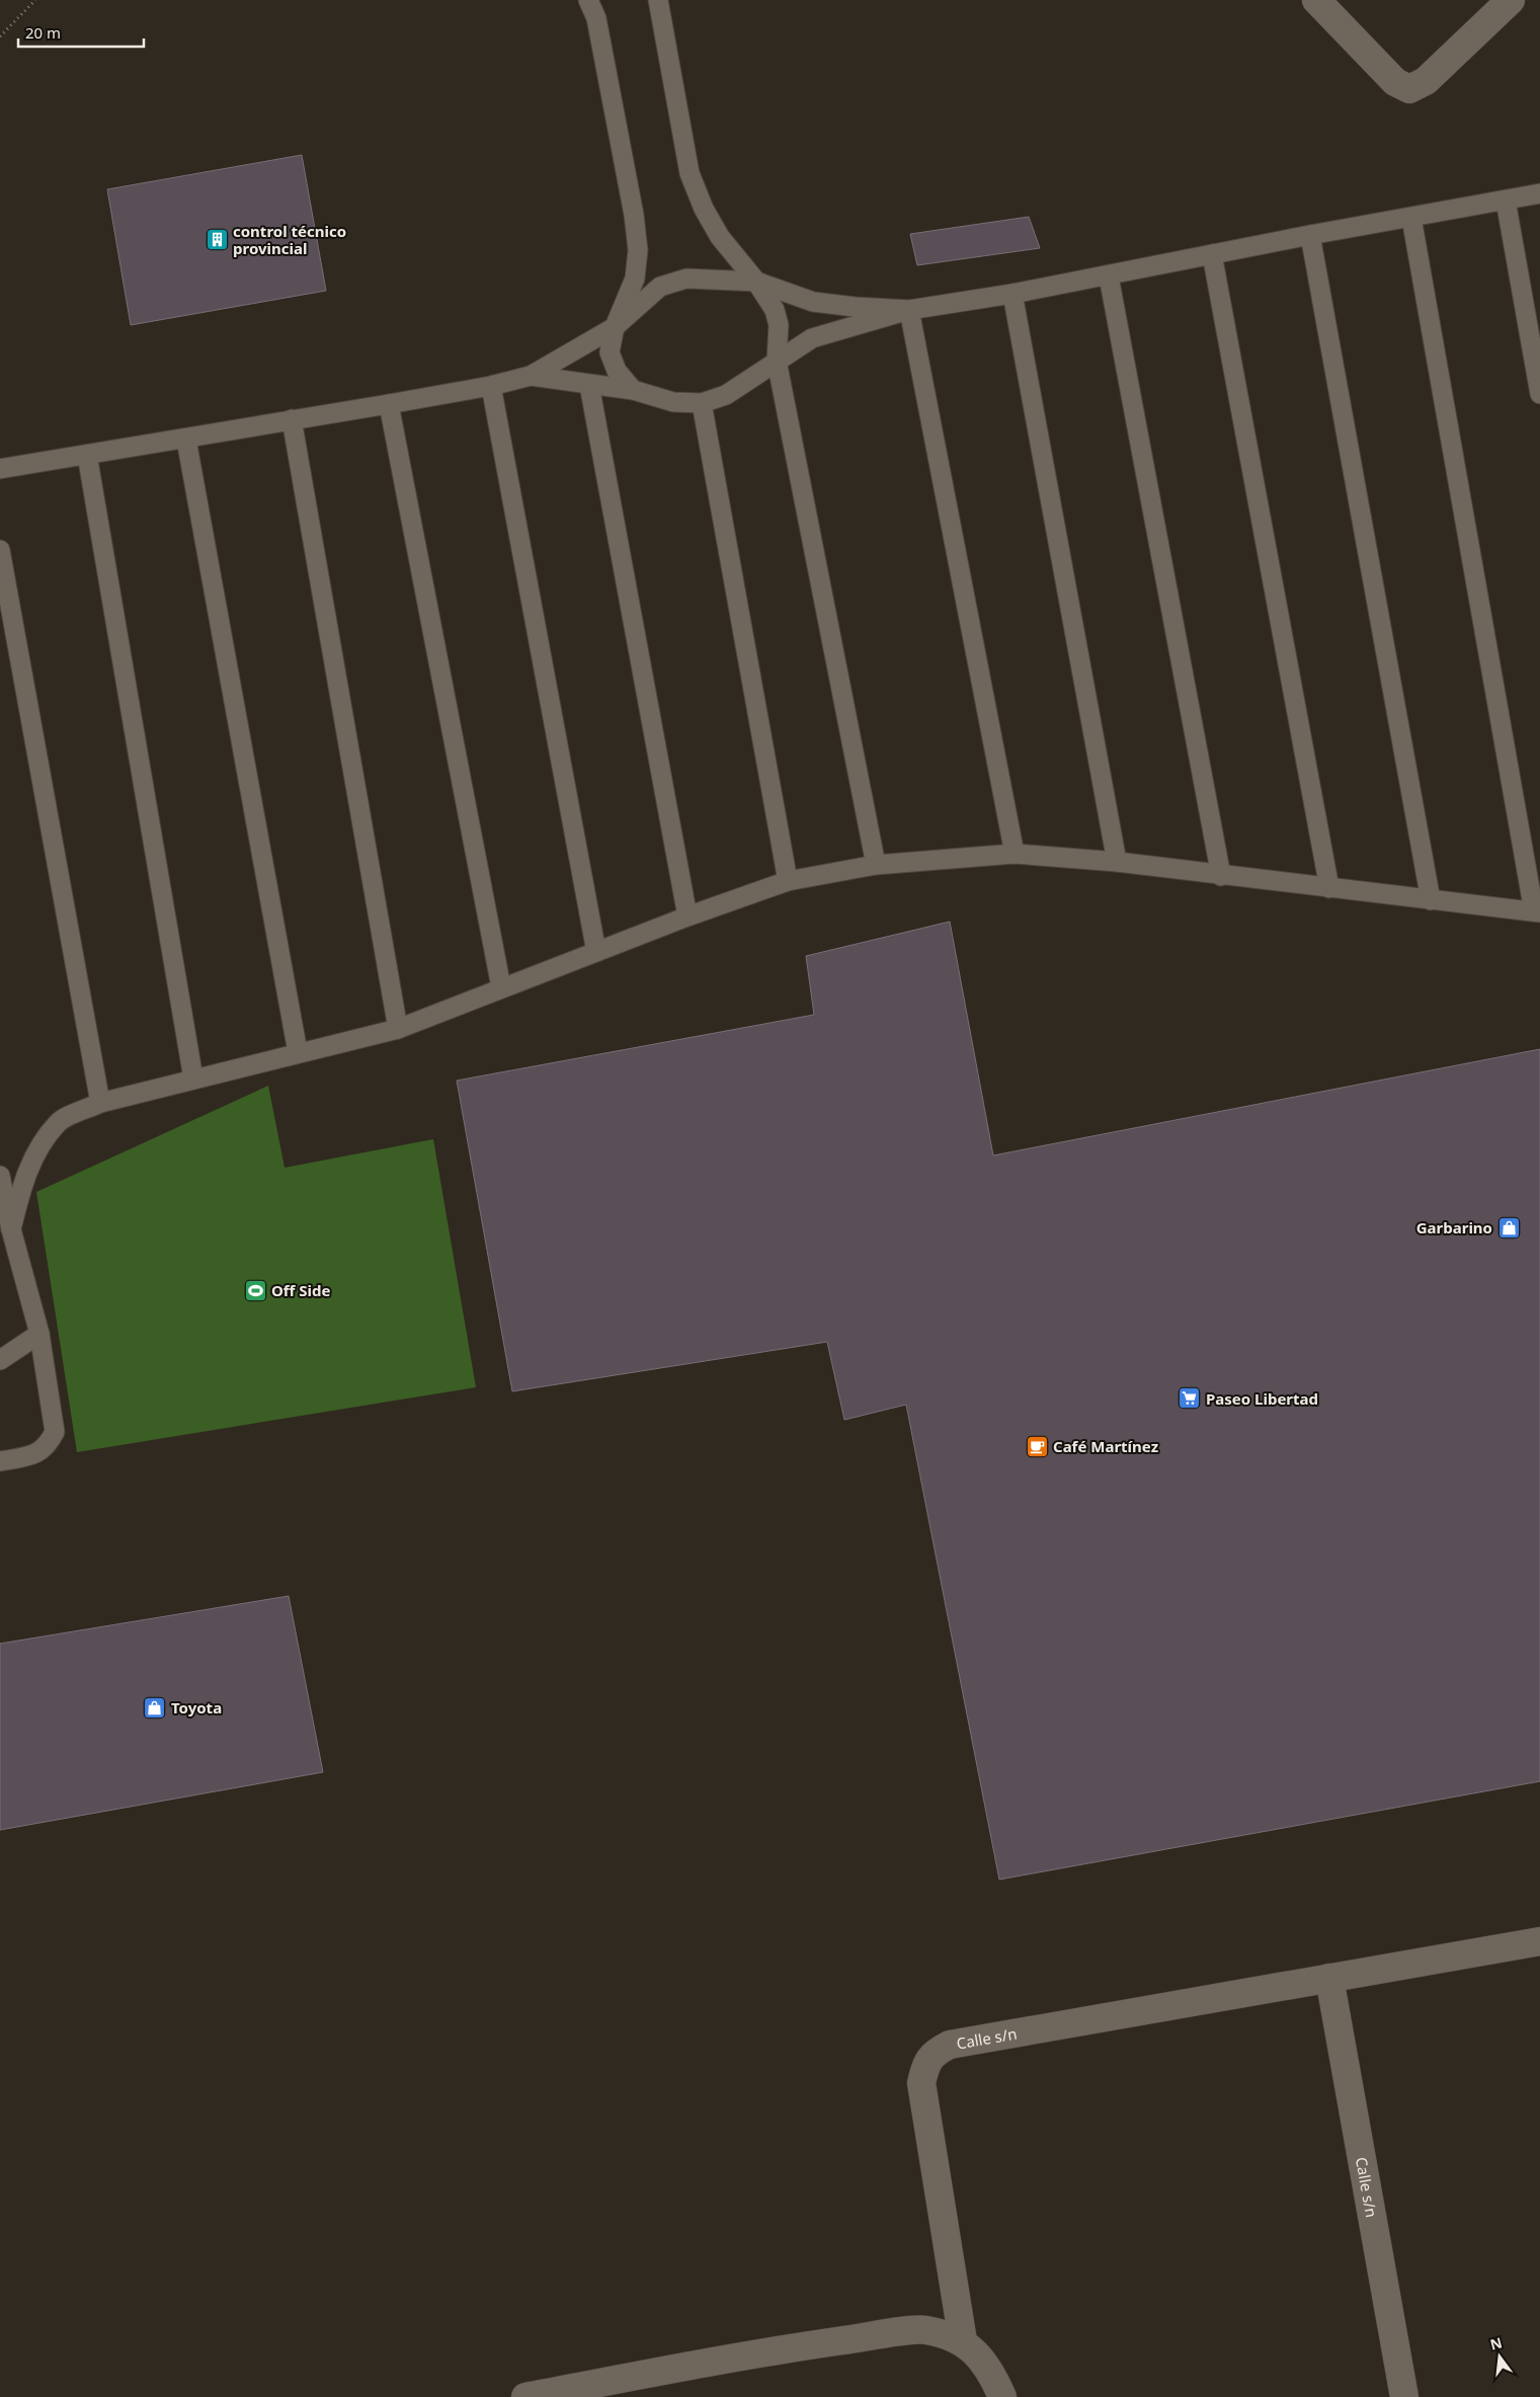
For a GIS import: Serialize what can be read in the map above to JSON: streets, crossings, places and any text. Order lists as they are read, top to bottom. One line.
{"streets":{"street":["Calle s/n"]},"places":{"building":["control técnico provincial"],"shop":["Garbarino","Toyota"],"sports":["Off Side"],"supermarket":["Paseo Libertad"],"cafe":["Café Martínez"]},"scale_bar":"20 m","north":"top"}
